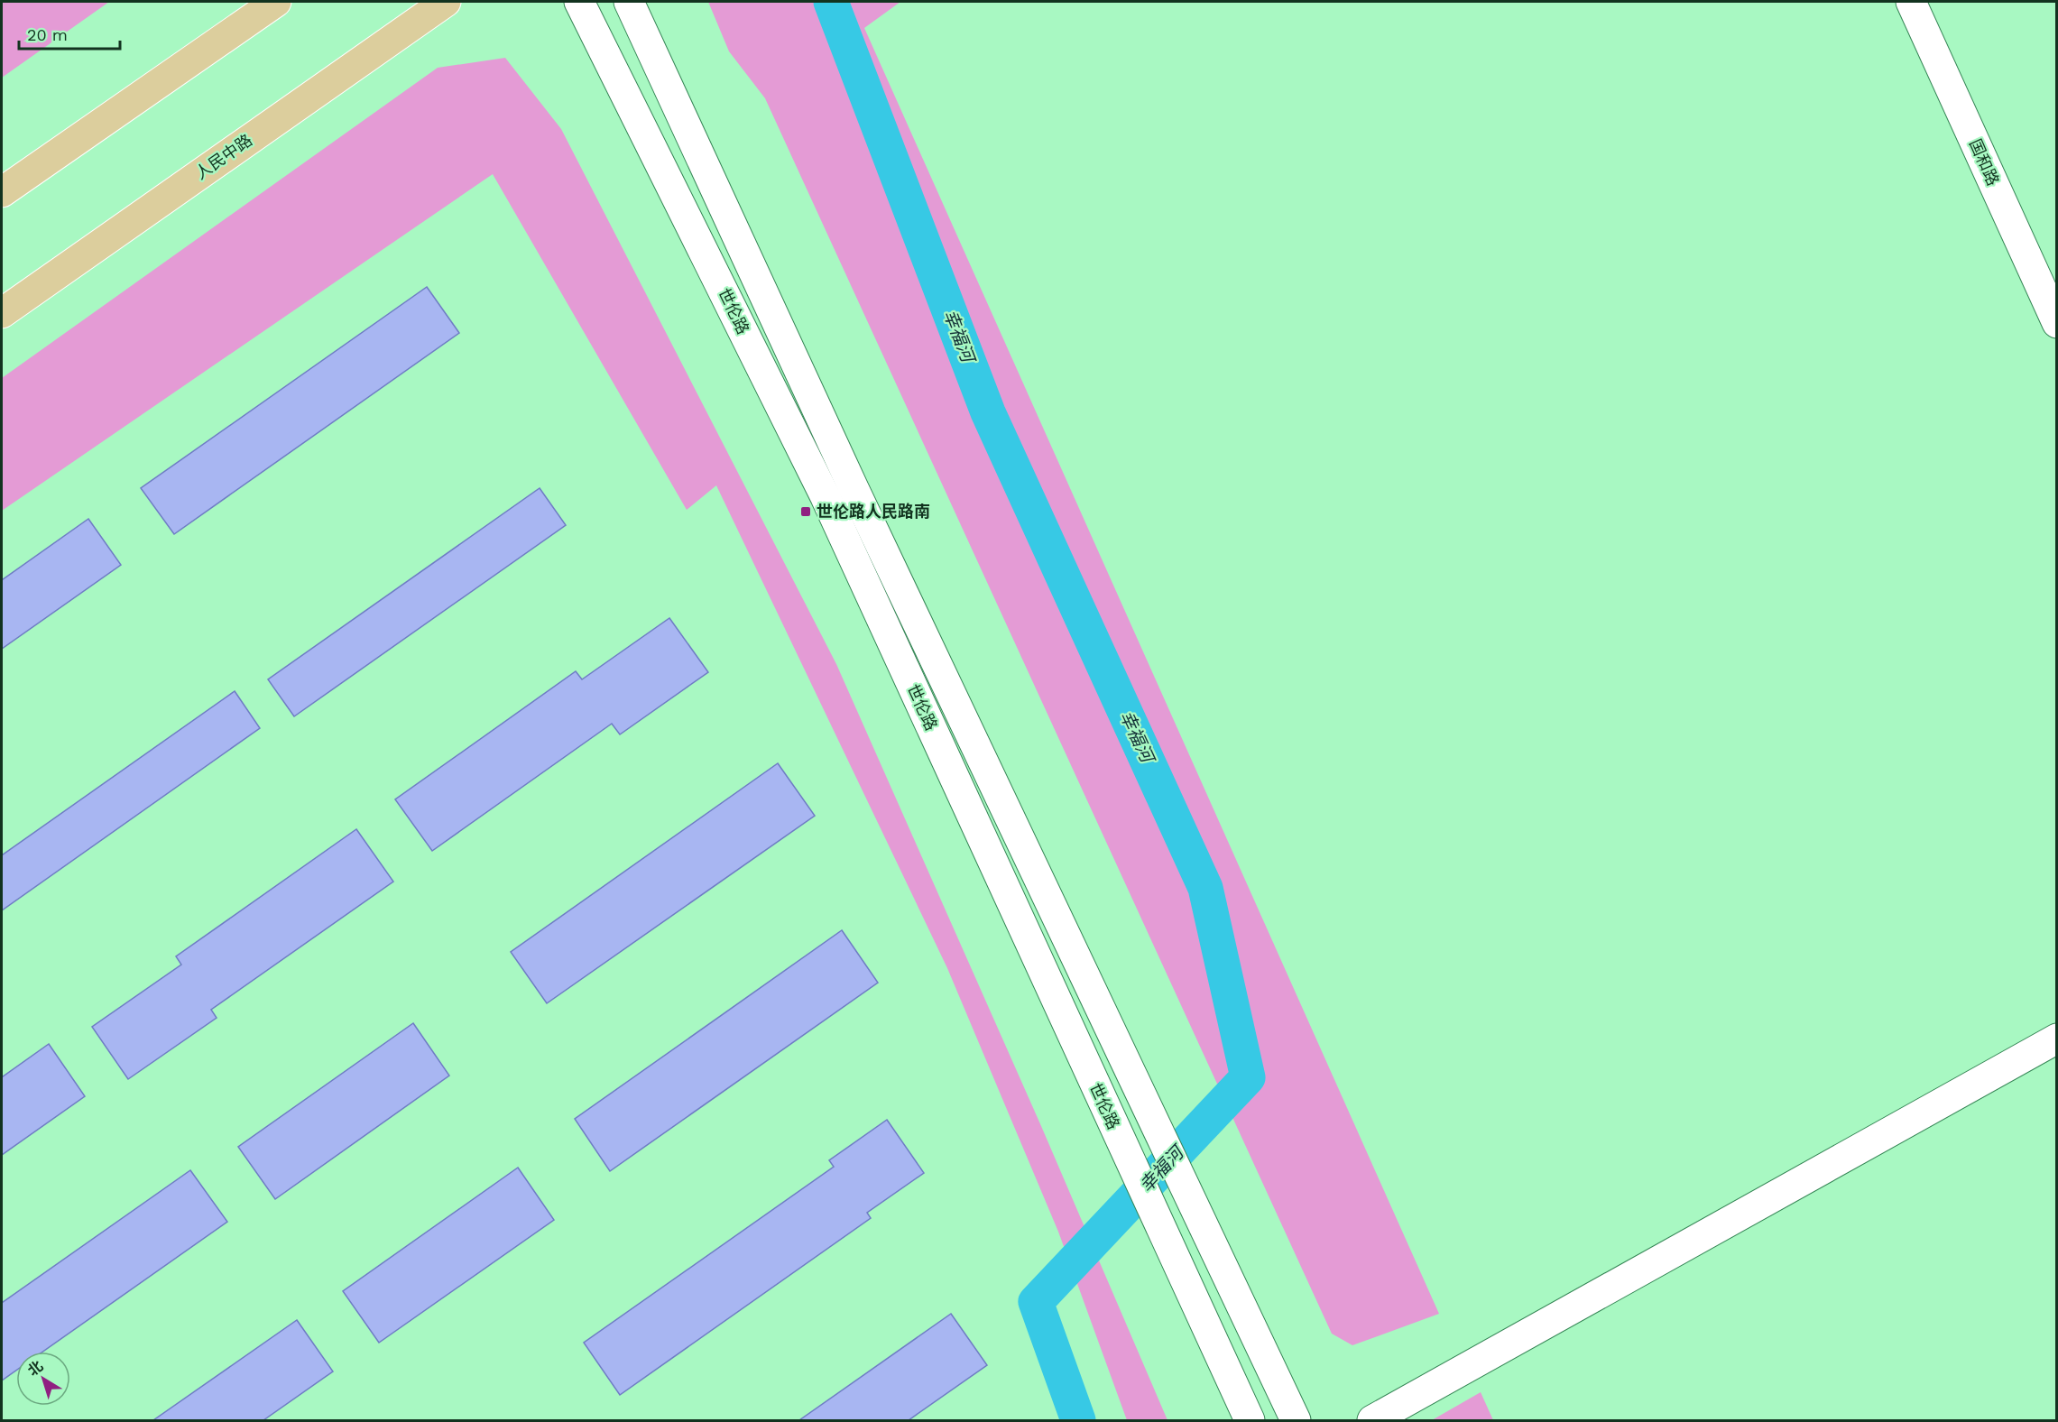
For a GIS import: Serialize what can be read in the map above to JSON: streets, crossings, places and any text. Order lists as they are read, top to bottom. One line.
{"streets":{"main road":["人民中路","国和路","世伦路"]},"water":["幸福河"],"places":{"transit":["世伦路人民路南"]},"scale_bar":"20 m","north":"top left"}
